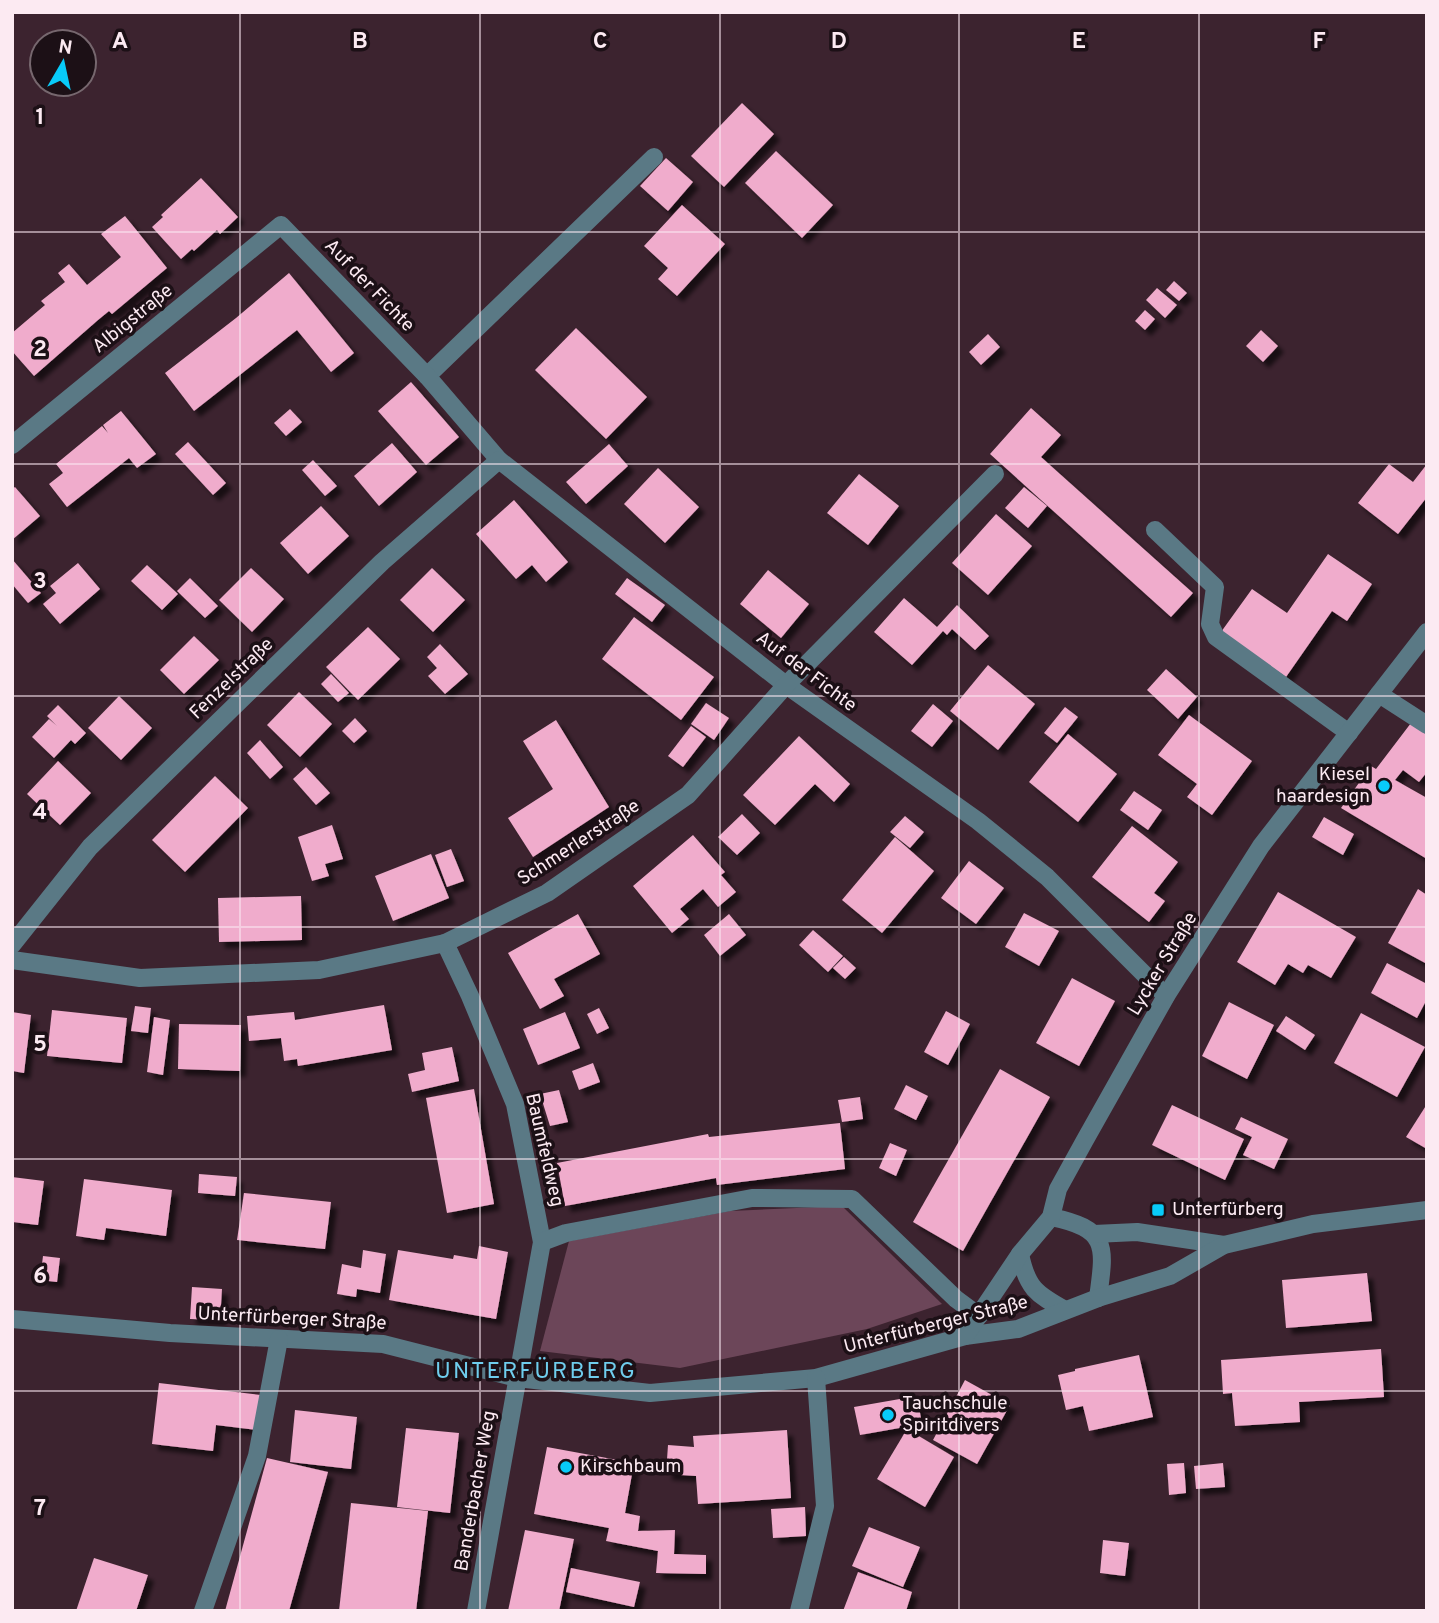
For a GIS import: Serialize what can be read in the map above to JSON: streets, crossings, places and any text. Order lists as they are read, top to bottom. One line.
{"streets":{"street":["Auf der Fichte","Albigstraße","Fenzelstraße","Schmerlerstraße","Lycker Straße","Baumfeldweg","Unterfürberger Straße","Banderbacher Weg"]},"crossings":[["Auf der Fichte","Albigstraße"],["Auf der Fichte","Fenzelstraße"],["Auf der Fichte","Schmerlerstraße"],["Auf der Fichte","Lycker Straße"],["Schmerlerstraße","Baumfeldweg"],["Lycker Straße","Unterfürberger Straße"],["Baumfeldweg","Unterfürberger Straße"],["Baumfeldweg","Banderbacher Weg"],["Unterfürberger Straße","Banderbacher Weg"]],"districts":["UNTERFÜRBERG"],"places":{"other":["Kiesel haardesign","Tauchschule Spiritdivers","Kirschbaum"],"transit":["Unterfürberg"]},"north":"top","grid":{"columns":["A","B","C","D","E","F"],"rows":["1","2","3","4","5","6","7"]}}
